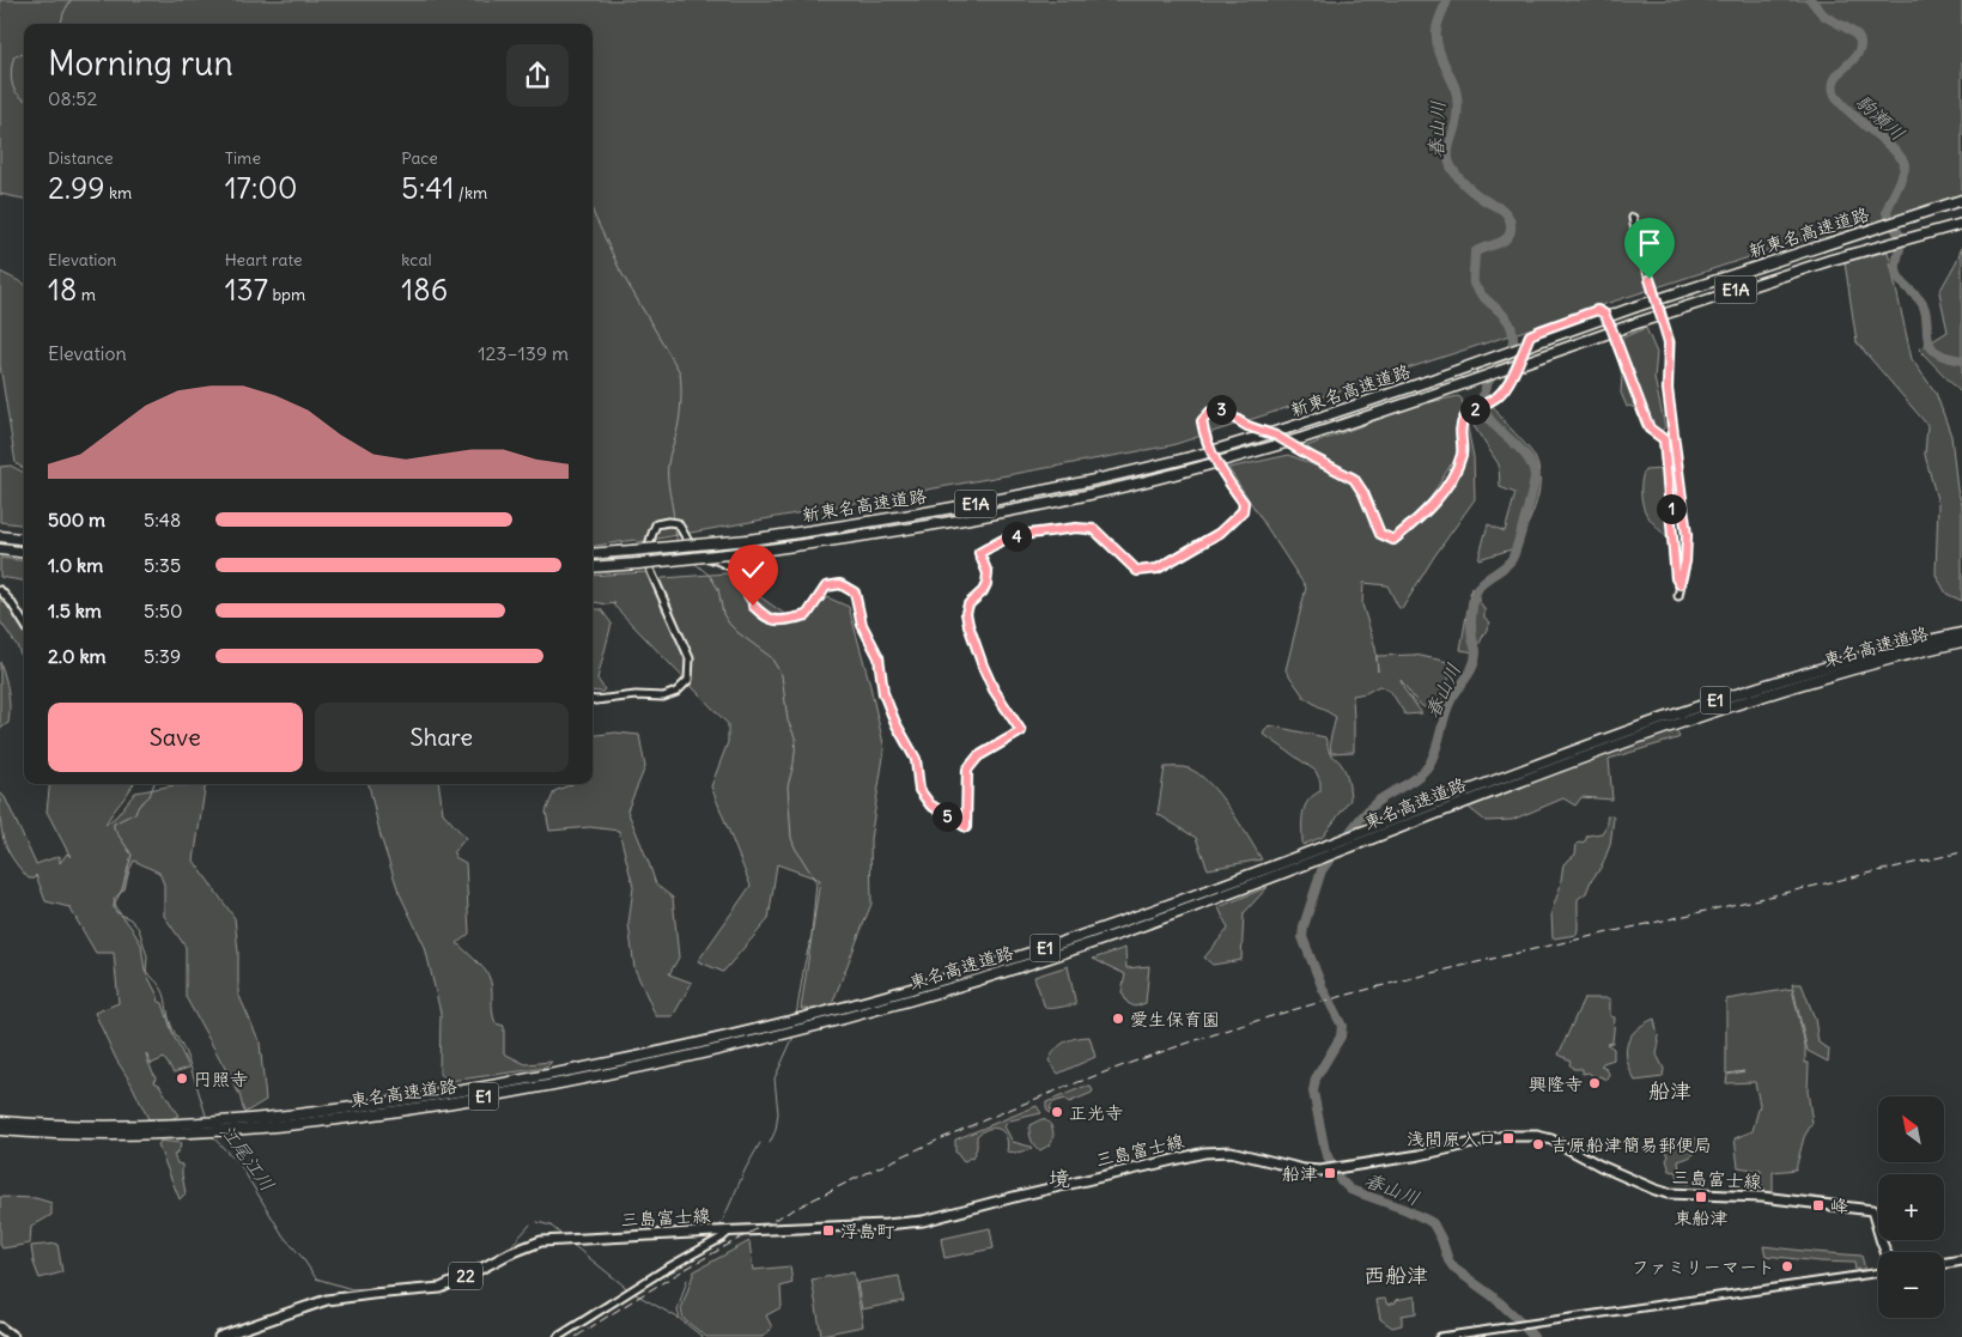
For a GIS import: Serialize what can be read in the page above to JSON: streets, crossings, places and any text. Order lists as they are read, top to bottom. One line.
{"streets":{"highway":["新東名高速道路","E1A","東名高速道路","E1"],"main road":["三島富士線","22"]},"districts":["船津","境","西船津"],"water":["駒瀬川","春山川","江尾江川"],"places":{"other":["愛生保育園","円照寺","興隆寺","正光寺","吉原船津簡易郵便局","ファミリーマート"],"transit":["浅間原入口","船津","東船津","峰","浮島町"]},"north":"top left","page":{"heading":["Morning run","08:52"],"stats":[["Distance","2.99 km"],["Time","17:00"],["Pace","5:41 /km"],["Elevation","18 m"],["Heart rate","137 bpm"],["kcal","186"]],"chart":["Elevation","123–139 m"],"pins":["2","3","1","4","5"],"list":[{"name":"500 m","note":"5:48"},{"name":"1.0 km","note":"5:35"},{"name":"1.5 km","note":"5:50"},{"name":"2.0 km","note":"5:39"}],"buttons":["Save","Share"],"map_buttons":["+","−"]}}
